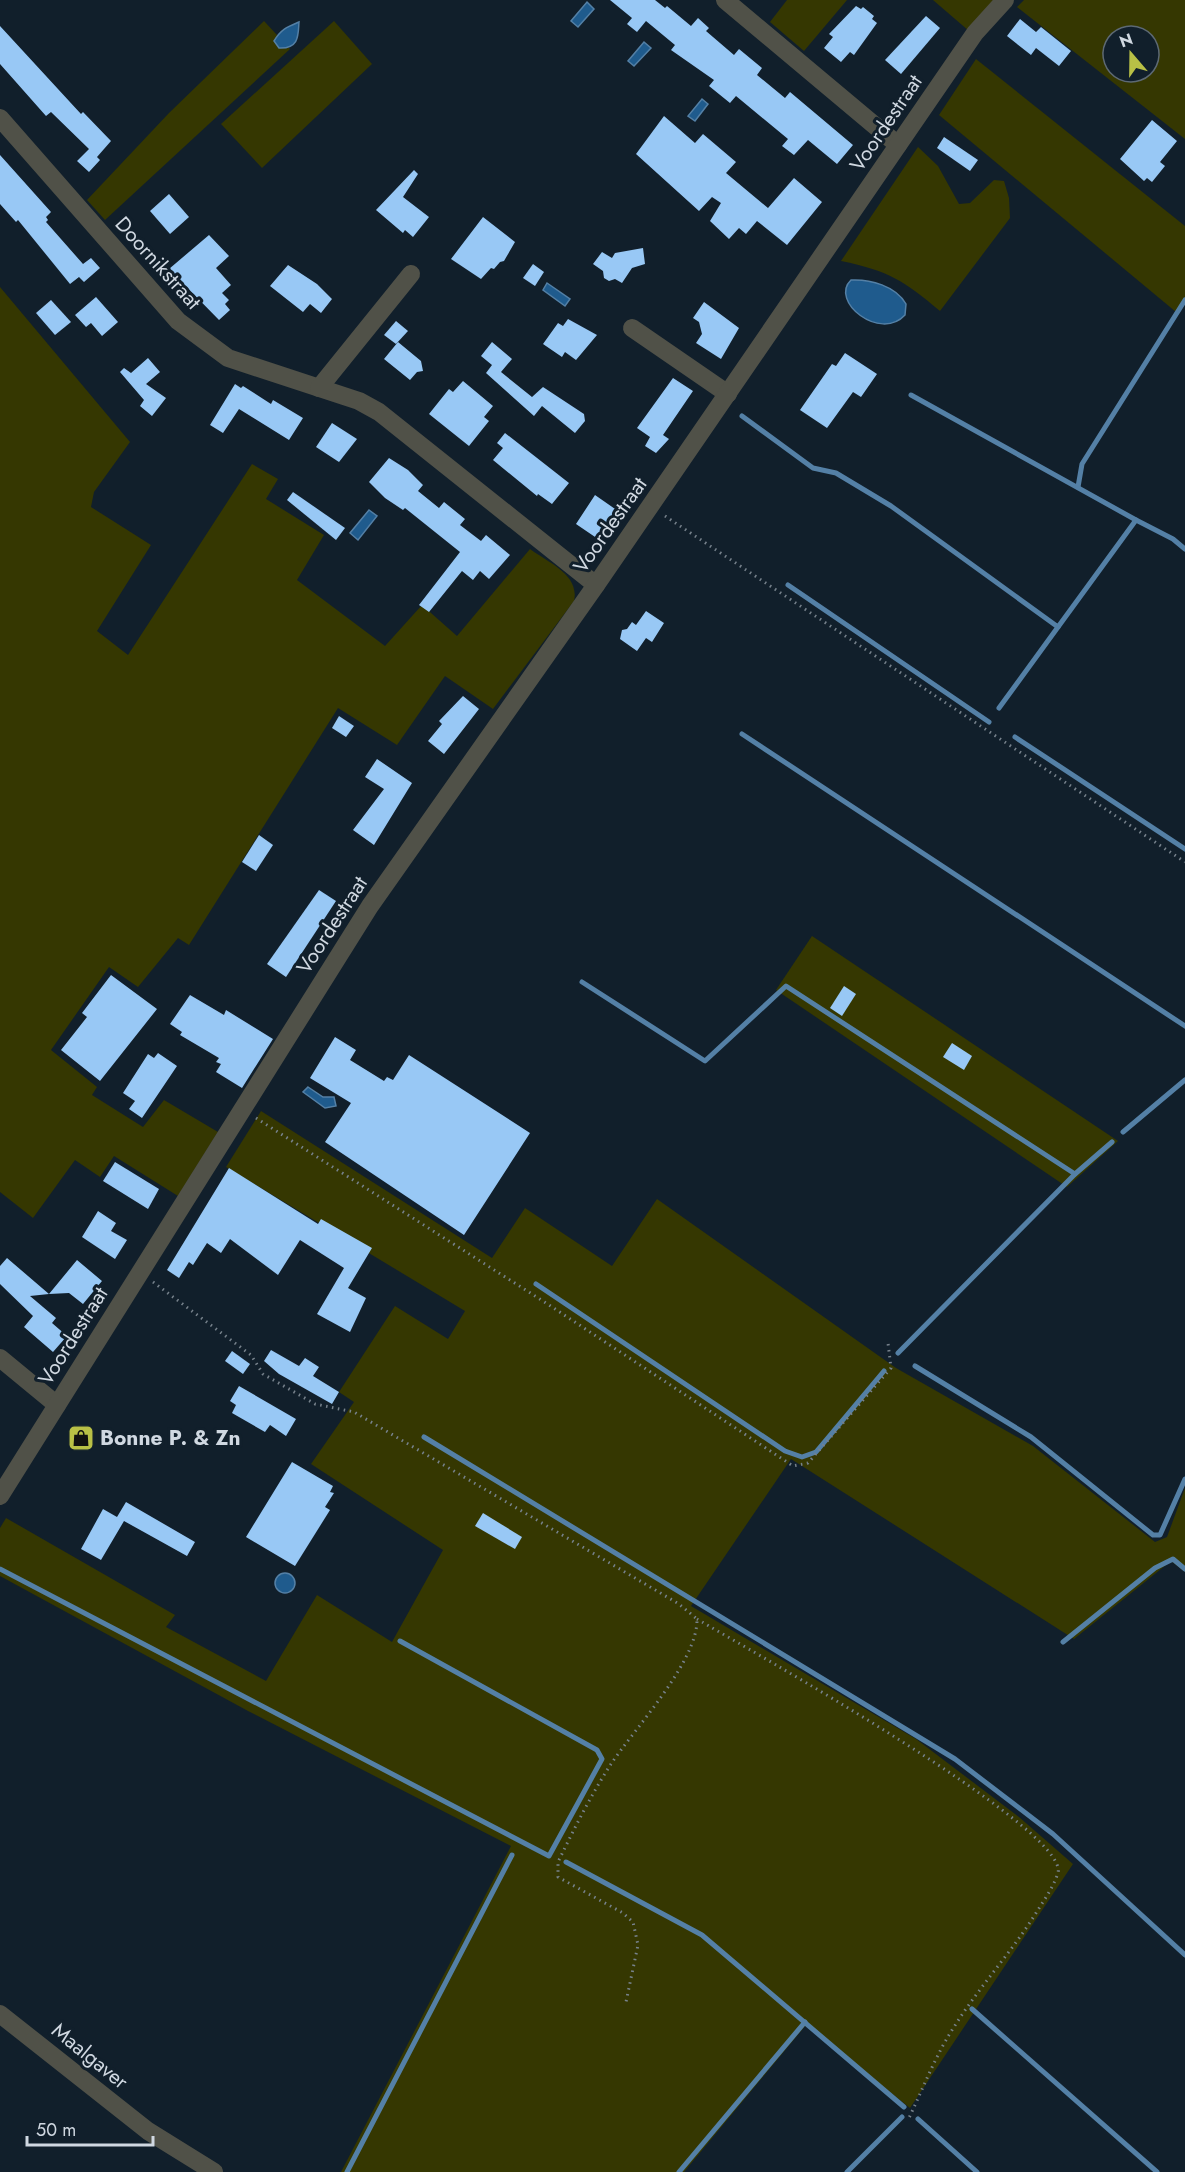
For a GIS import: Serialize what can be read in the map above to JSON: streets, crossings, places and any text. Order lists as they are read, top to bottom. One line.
{"streets":{"street":["Voordestraat","Doornikstraat","Maalgaver"]},"crossings":[["Voordestraat","Doornikstraat"]],"places":{"shop":["Bonne P. & Zn"]},"scale_bar":"50 m","north":"top"}
